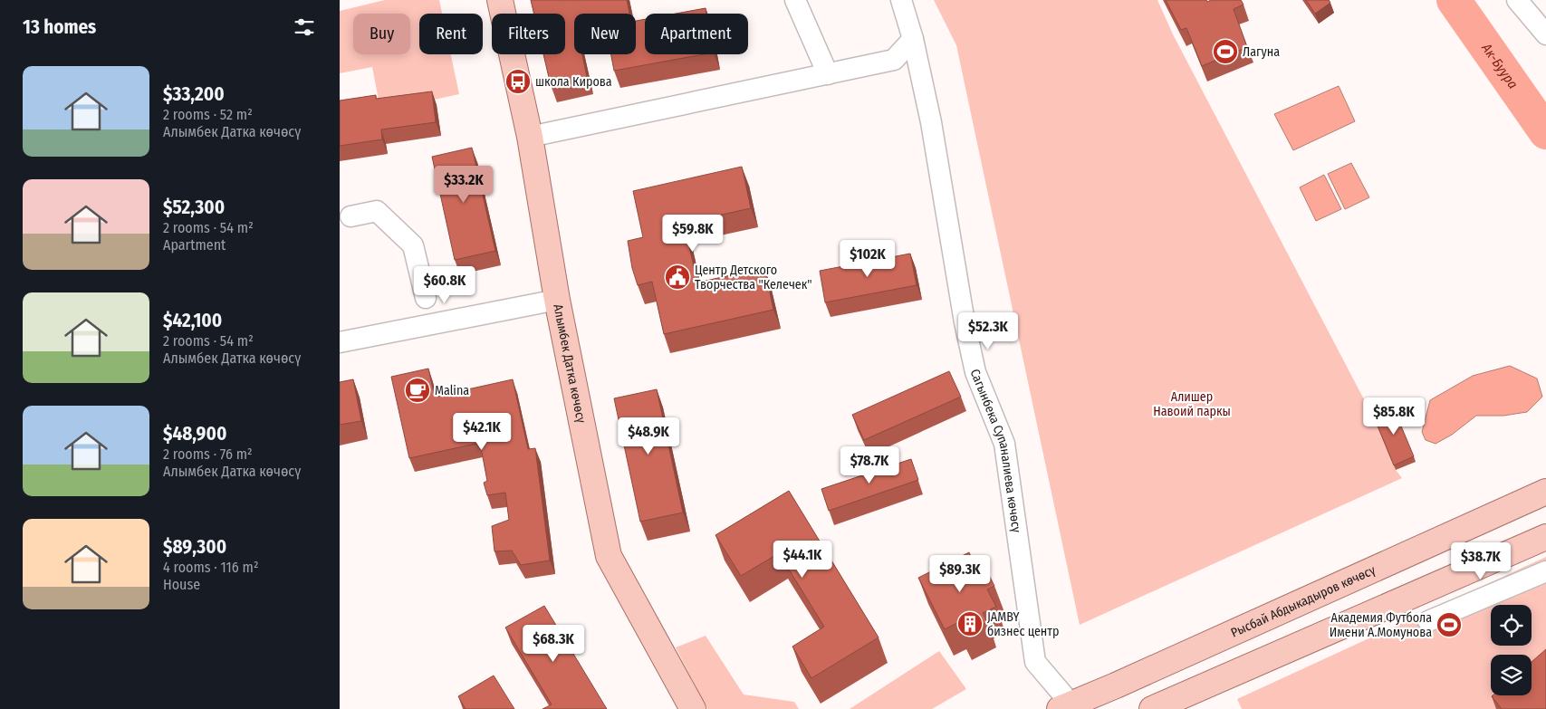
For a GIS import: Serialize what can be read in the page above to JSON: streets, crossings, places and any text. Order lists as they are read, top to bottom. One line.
{"streets":{"main road":["Алымбек Датка көчөсү","Рысбай Абдыкадыров көчөсү"],"street":["Сагынбека Супаналиева көчөсү"]},"crossings":[["Сагынбека Супаналиева көчөсү","Рысбай Абдыкадыров көчөсү"]],"water":["Ак-Буура"],"parks":["Алишер Навоий паркы"],"places":{"sports":["Лагуна","Академия Футбола Имени А.Момунова"],"bus stop":["школа Кирова"],"public building":["Центр Детского Творчества \"Келечек\""],"cafe":["Malina"],"building":["JAMBY бизнес центр"]},"page":{"heading":"13 homes","chip":["Buy","Rent","Filters","New","Apartment"],"list":[{"name":"$33,200","note":"2 rooms · 52 m² · Алымбек Датка көчөсү"},{"name":"$52,300","note":"2 rooms · 54 m² · Apartment"},{"name":"$42,100","note":"2 rooms · 54 m² · Алымбек Датка көчөсү"},{"name":"$48,900","note":"2 rooms · 76 m² · Алымбек Датка көчөсү"},{"name":"$89,300","note":"4 rooms · 116 m² · House"}],"price":["$33.2K","$59.8K","$102K","$60.8K","$52.3K","$85.8K","$42.1K","$48.9K","$78.7K","$44.1K","$38.7K","$89.3K","$68.3K"]}}
